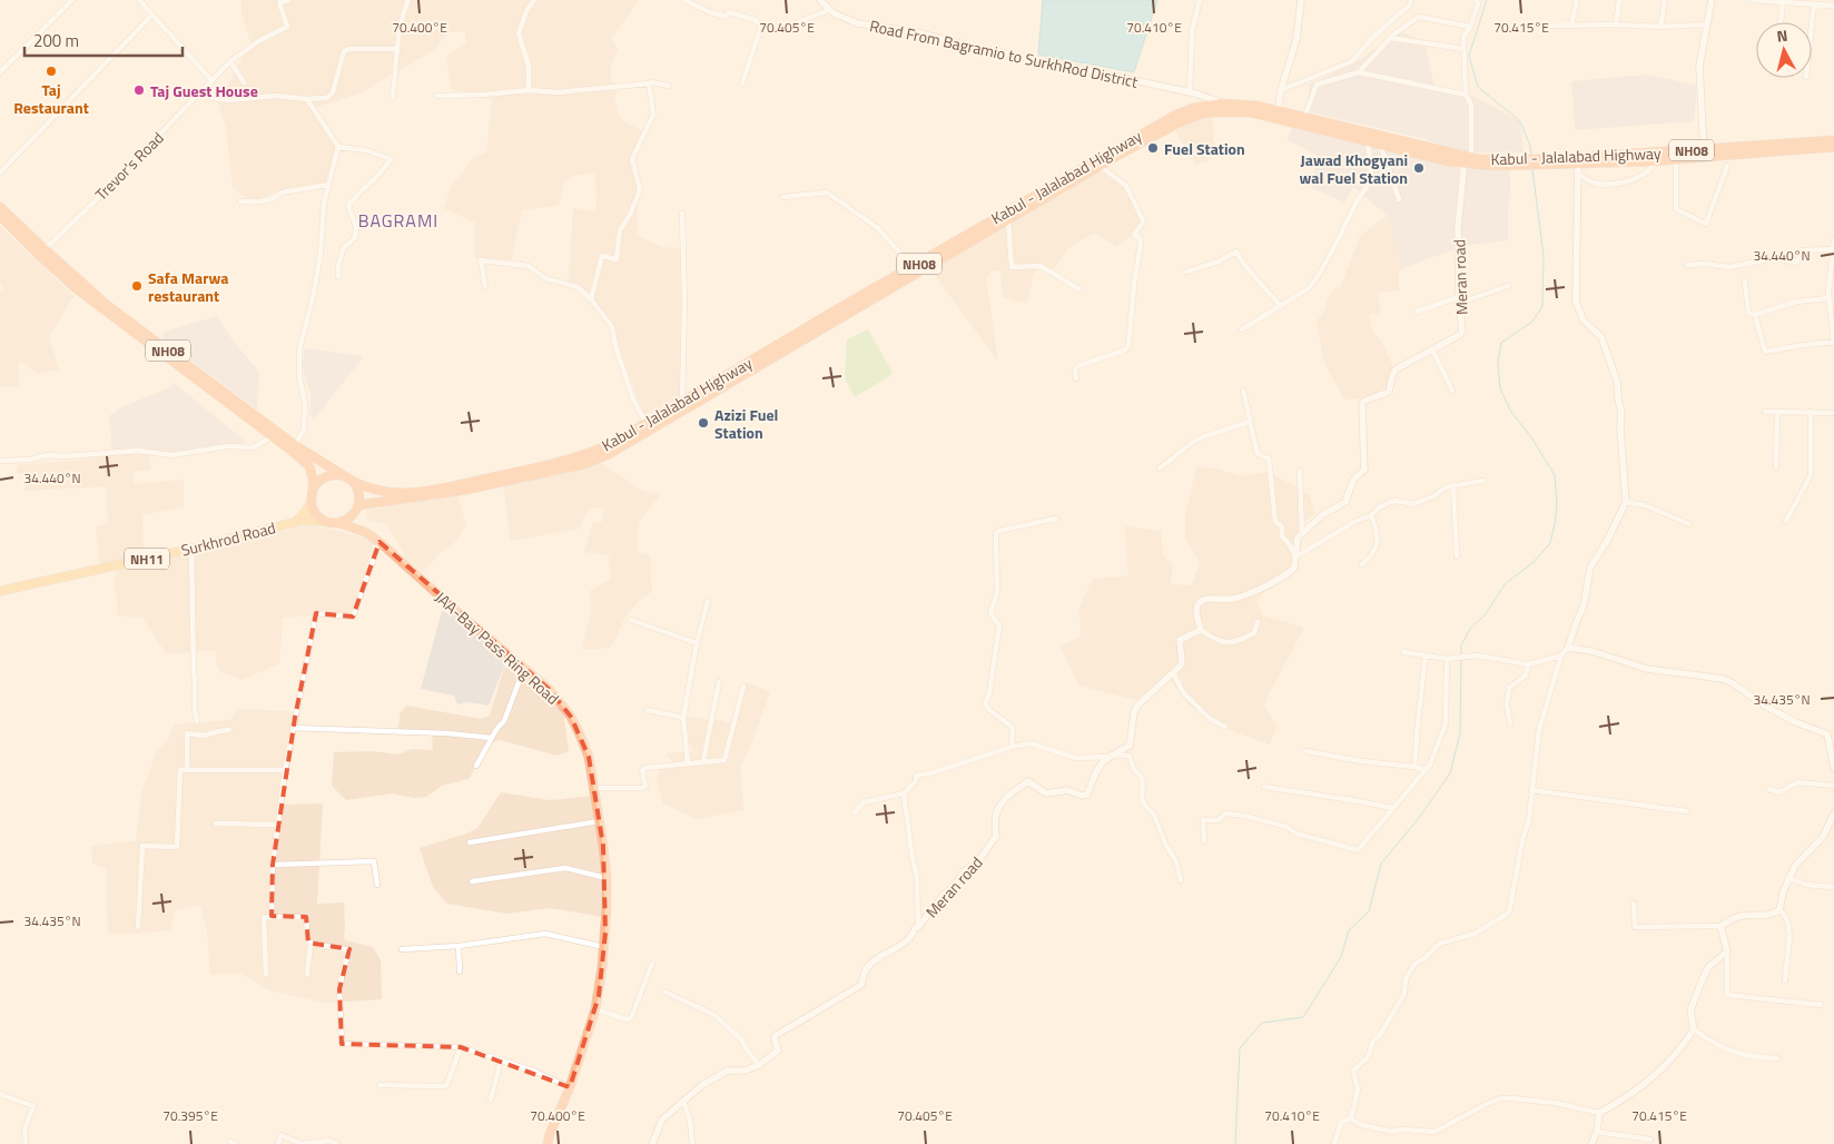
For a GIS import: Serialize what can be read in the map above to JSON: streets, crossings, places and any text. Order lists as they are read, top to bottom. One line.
{"streets":{"highway":["NH08","Kabul - Jalalabad Highway","JAA-Bay Pass Ring Road"],"main road":["Surkhrod Road","NH11"],"street":["Road From Bagramio to SurkhRod District","Trevor's Road","Meran road"]},"crossings":[["Road From Bagramio to SurkhRod District","Kabul - Jalalabad Highway"],["NH08","Kabul - Jalalabad Highway"],["NH08","Surkhrod Road"],["NH08","JAA-Bay Pass Ring Road"],["Kabul - Jalalabad Highway","Trevor's Road"],["Kabul - Jalalabad Highway","Meran road"],["Kabul - Jalalabad Highway","Surkhrod Road"],["Kabul - Jalalabad Highway","JAA-Bay Pass Ring Road"],["Surkhrod Road","JAA-Bay Pass Ring Road"]],"districts":["BAGRAMI"],"places":["Taj Restaurant","Taj Guest House","Fuel Station","Jawad Khogyani wal Fuel Station","Safa Marwa restaurant","Azizi Fuel Station"],"scale_bar":"200 m","north":"top","coordinates":["70.400°E","70.405°E","70.410°E","70.415°E","34.440°N","34.435°N","70.395°E"]}
